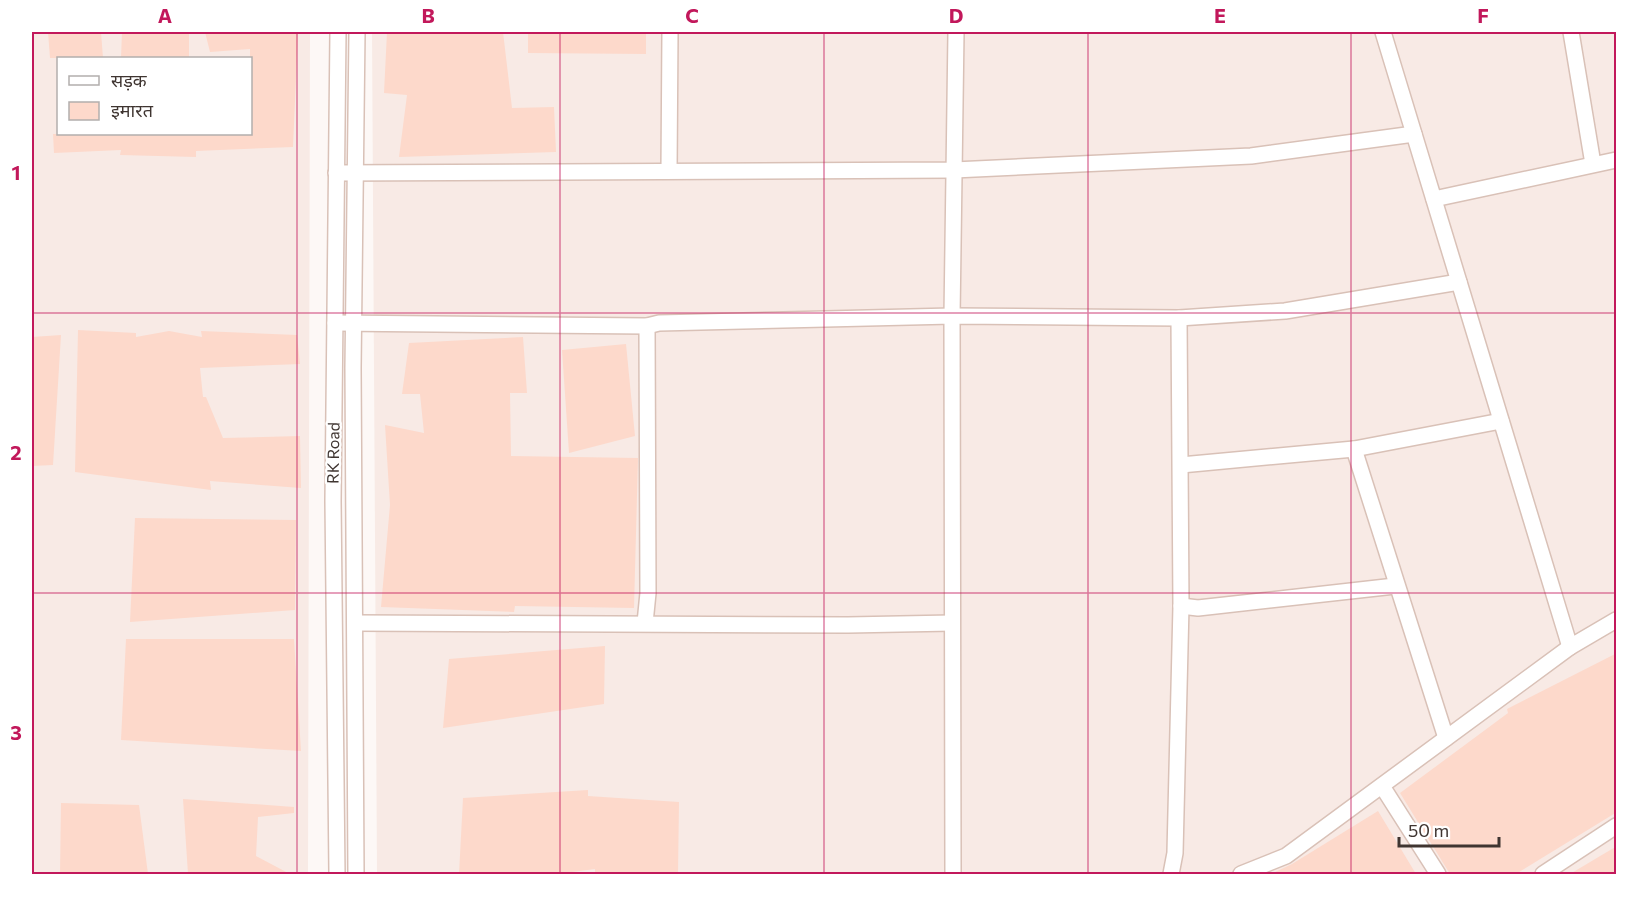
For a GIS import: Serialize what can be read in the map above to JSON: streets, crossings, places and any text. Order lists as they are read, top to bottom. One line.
{"streets":{"street":["RK Road"]},"legend":["सड़क","इमारत"],"scale_bar":"50 m","grid":{"columns":["A","B","C","D","E","F"],"rows":["1","2","3"]}}
